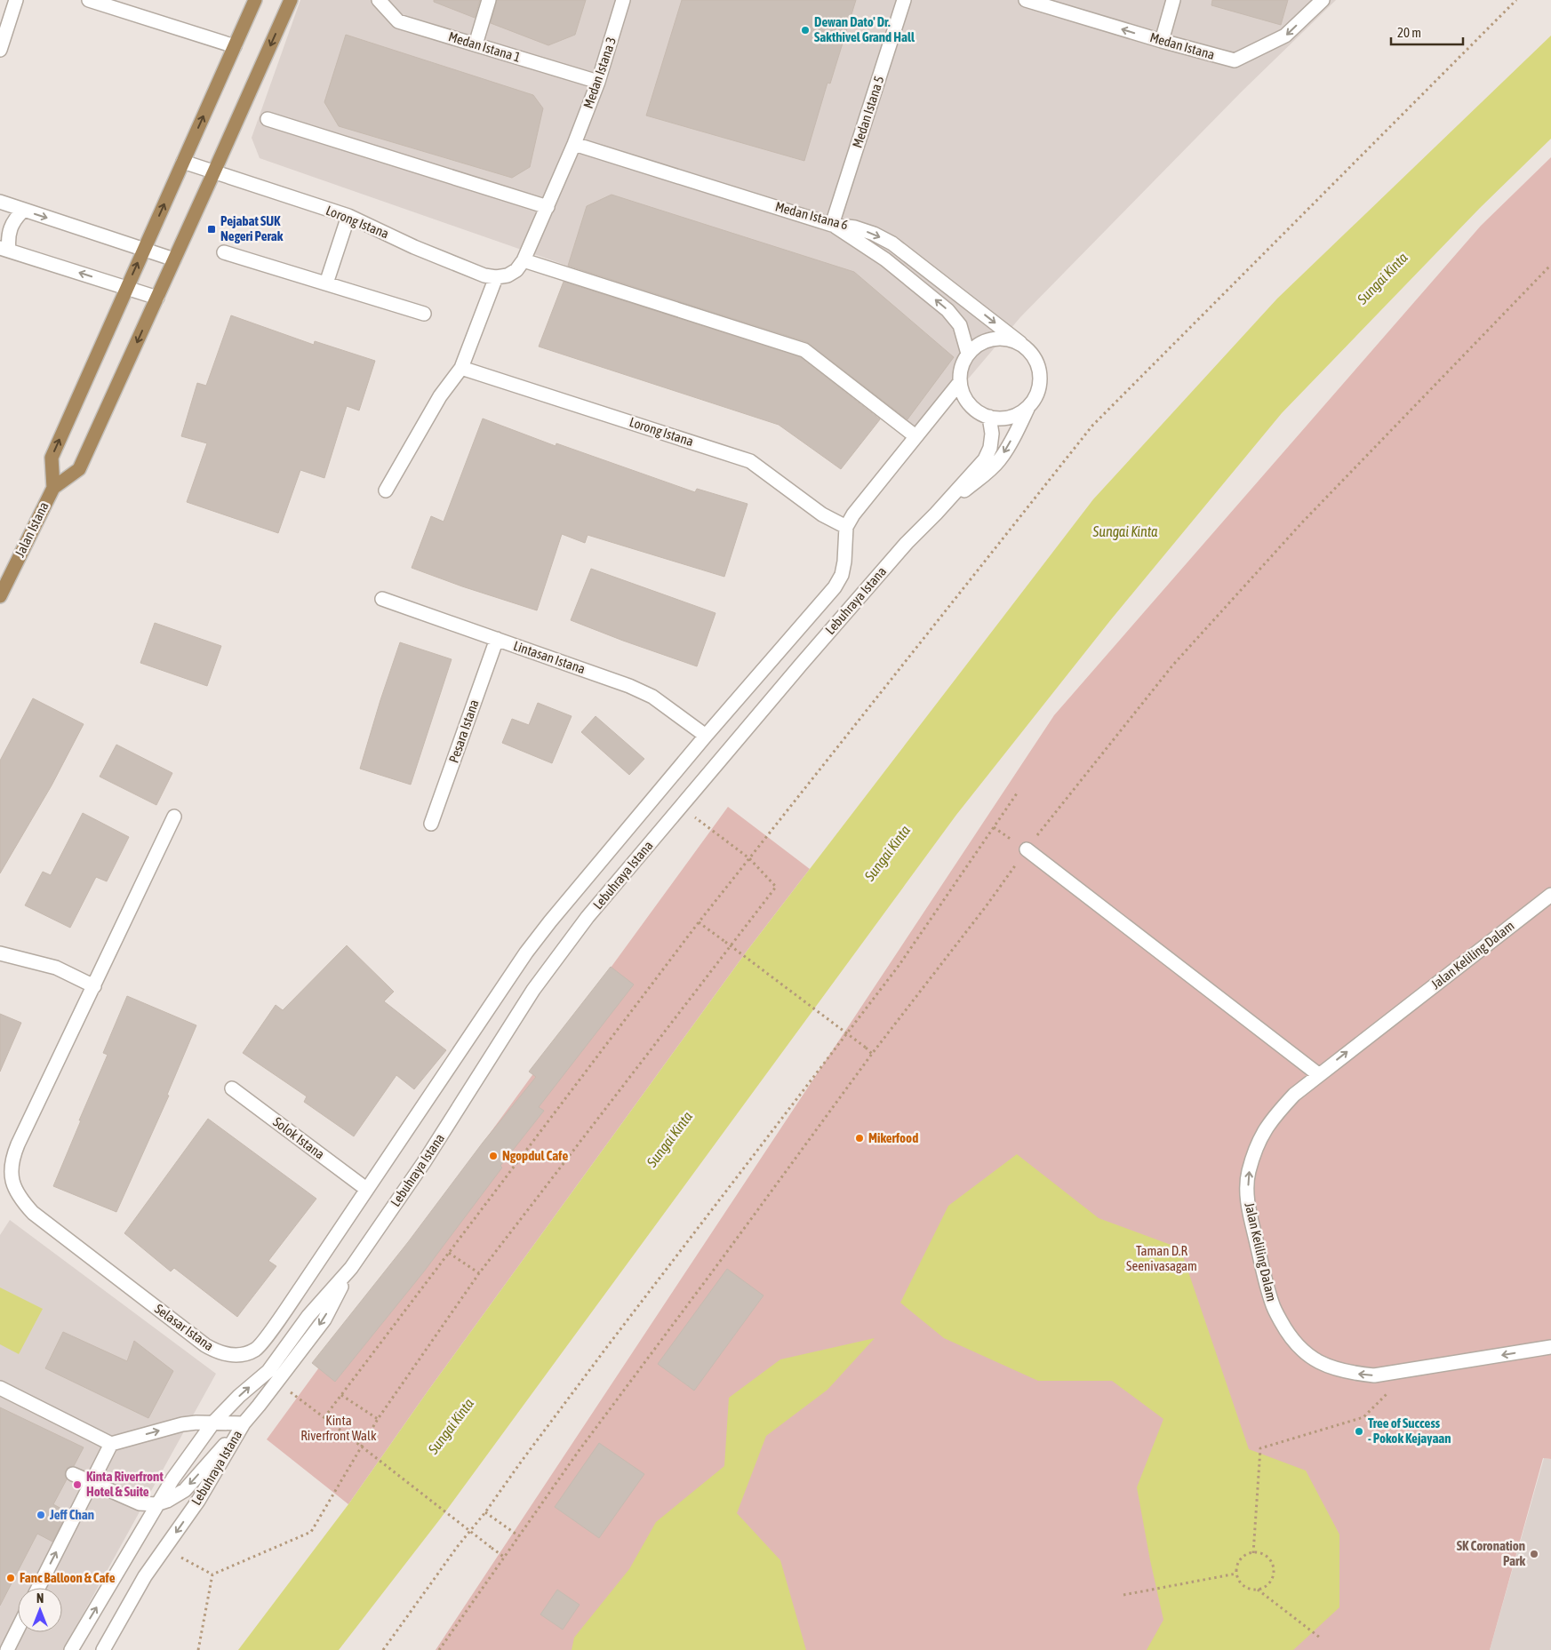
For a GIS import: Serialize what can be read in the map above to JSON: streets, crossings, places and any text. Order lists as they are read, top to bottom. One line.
{"streets":{"main road":["Jalan Istana"],"street":["Medan Istana","Medan Istana 1","Medan Istana 3","Medan Istana 5","Medan Istana 6","Lorong Istana","Lebuhraya Istana","Lintasan Istana","Pesara Istana","Jalan Keliling Dalam","Solok Istana","Selasar Istana"]},"crossings":[["Medan Istana 1","Medan Istana 3"],["Medan Istana 3","Medan Istana 6"],["Medan Istana 5","Medan Istana 6"],["Medan Istana 6","Lebuhraya Istana"],["Lorong Istana","Selasar Istana"],["Lintasan Istana","Pesara Istana"],["Lintasan Istana","Selasar Istana"],["Solok Istana","Selasar Istana"]],"one_way":["Medan Istana"],"water":["Sungai Kinta"],"parks":["Taman D.R Seenivasagam","Kinta Riverfront Walk"],"places":{"other":["Dewan Dato' Dr. Sakthivel Grand Hall","Mikerfood","Ngopdul Cafe","Tree of Success - Pokok Kejayaan","Kinta Riverfront Hotel & Suite","Jeff Chan","SK Coronation Park","Fanc Balloon & Cafe"],"transit":["Pejabat SUK Negeri Perak"]},"scale_bar":"20 m","north":"top"}
